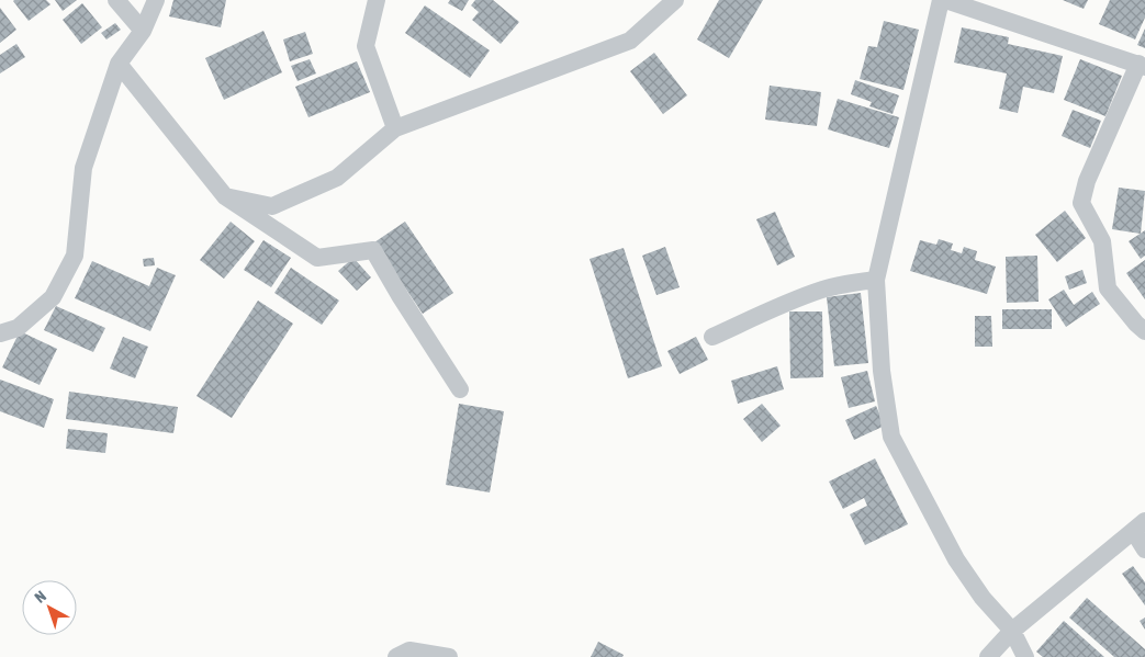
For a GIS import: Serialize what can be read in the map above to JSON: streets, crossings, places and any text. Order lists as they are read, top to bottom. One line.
{"north":"top left"}
